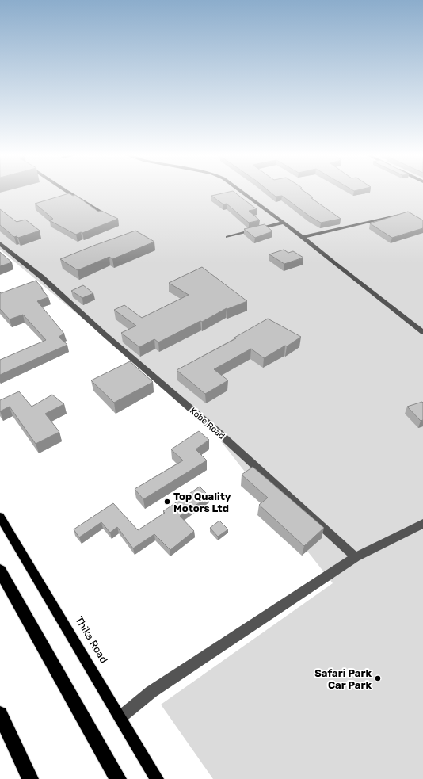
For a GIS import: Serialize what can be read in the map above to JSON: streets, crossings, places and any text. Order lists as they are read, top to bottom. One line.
{"streets":{"main road":["Thika Road"],"street":["Kobe Road"]},"places":["Top Quality Motors Ltd","Safari Park Car Park"]}
